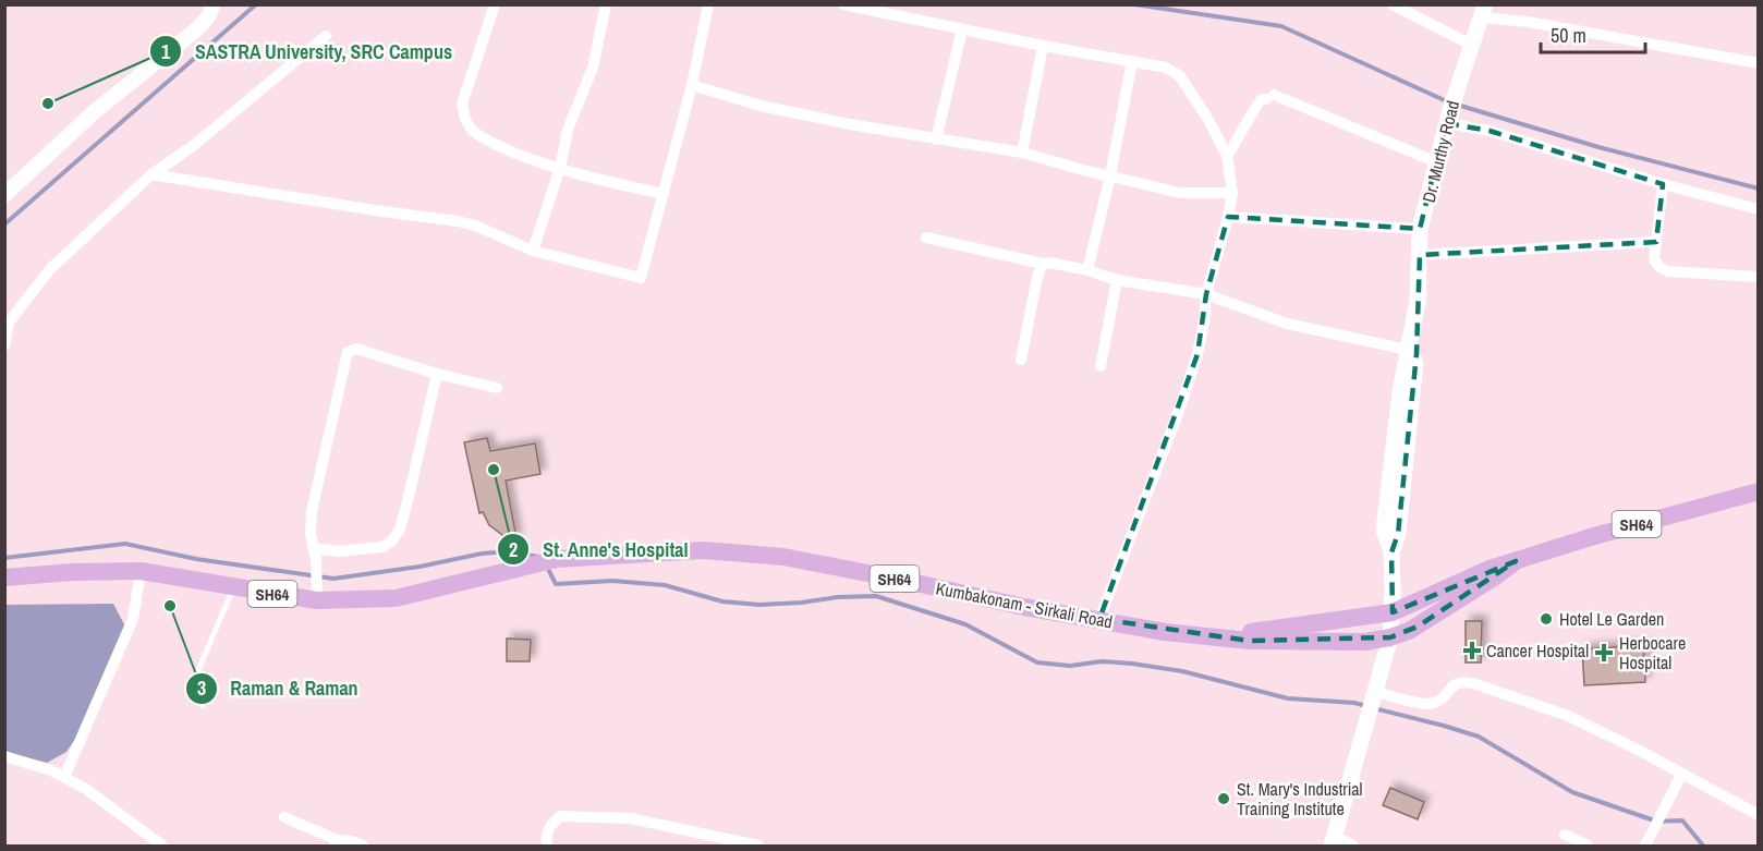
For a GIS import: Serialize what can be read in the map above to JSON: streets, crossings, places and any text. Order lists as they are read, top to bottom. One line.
{"streets":{"main road":["Dr. Murthy Road","SH64","Kumbakonam - Sirkali Road"]},"crossings":[["Dr. Murthy Road","Kumbakonam - Sirkali Road"]],"places":{"other":["SASTRA University, SRC Campus","St. Anne's Hospital","Raman & Raman","Hotel Le Garden","St. Mary's Industrial Training Institute"],"health":["Cancer Hospital","Herbocare Hospital"]},"scale_bar":"50 m"}
